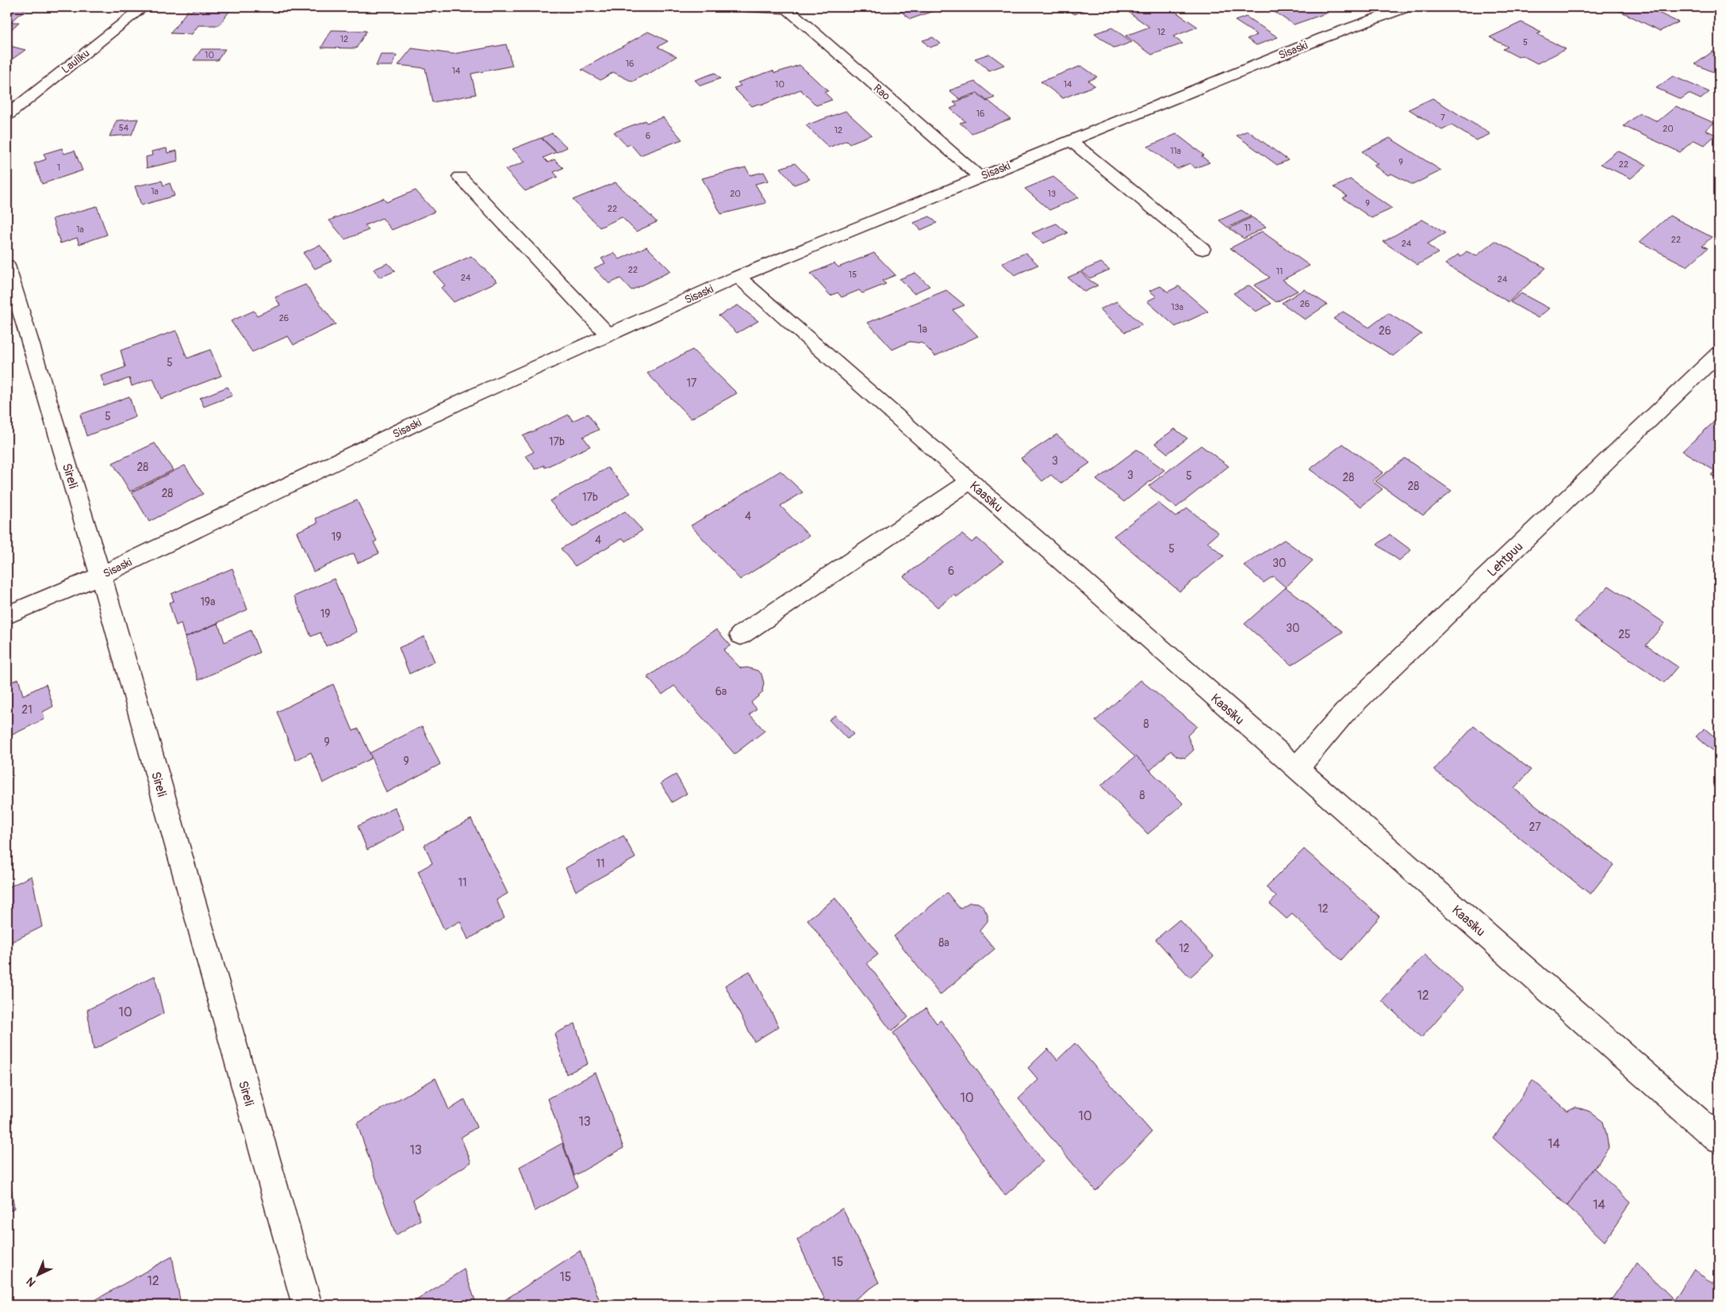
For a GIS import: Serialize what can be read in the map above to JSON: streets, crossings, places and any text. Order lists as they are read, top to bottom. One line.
{"streets":{"street":["Sisaski","Lauliku","Rao","Sireli","Kaasiku","Lehtpuu"]},"crossings":[["Sisaski","Rao"],["Sisaski","Sireli"],["Sisaski","Kaasiku"],["Kaasiku","Lehtpuu"]],"house_numbers":["12","12","5","10","16","14","10","14","16","7","54","20","12","6","11a","9","22","1","1a","20","13","9","22","11","1a","22","24","22","11","15","24","24","26","13a","26","1a","26","5","17","5","17b","3","28","3","5","28","28","28","17b","4","19","4","5","30","6","19a","19","30","25","6a","21","8","9","9","8","27","11","11","12","8a","12","12","10","10","10","13","14","13","14","15","15","12"],"north":"bottom left"}
